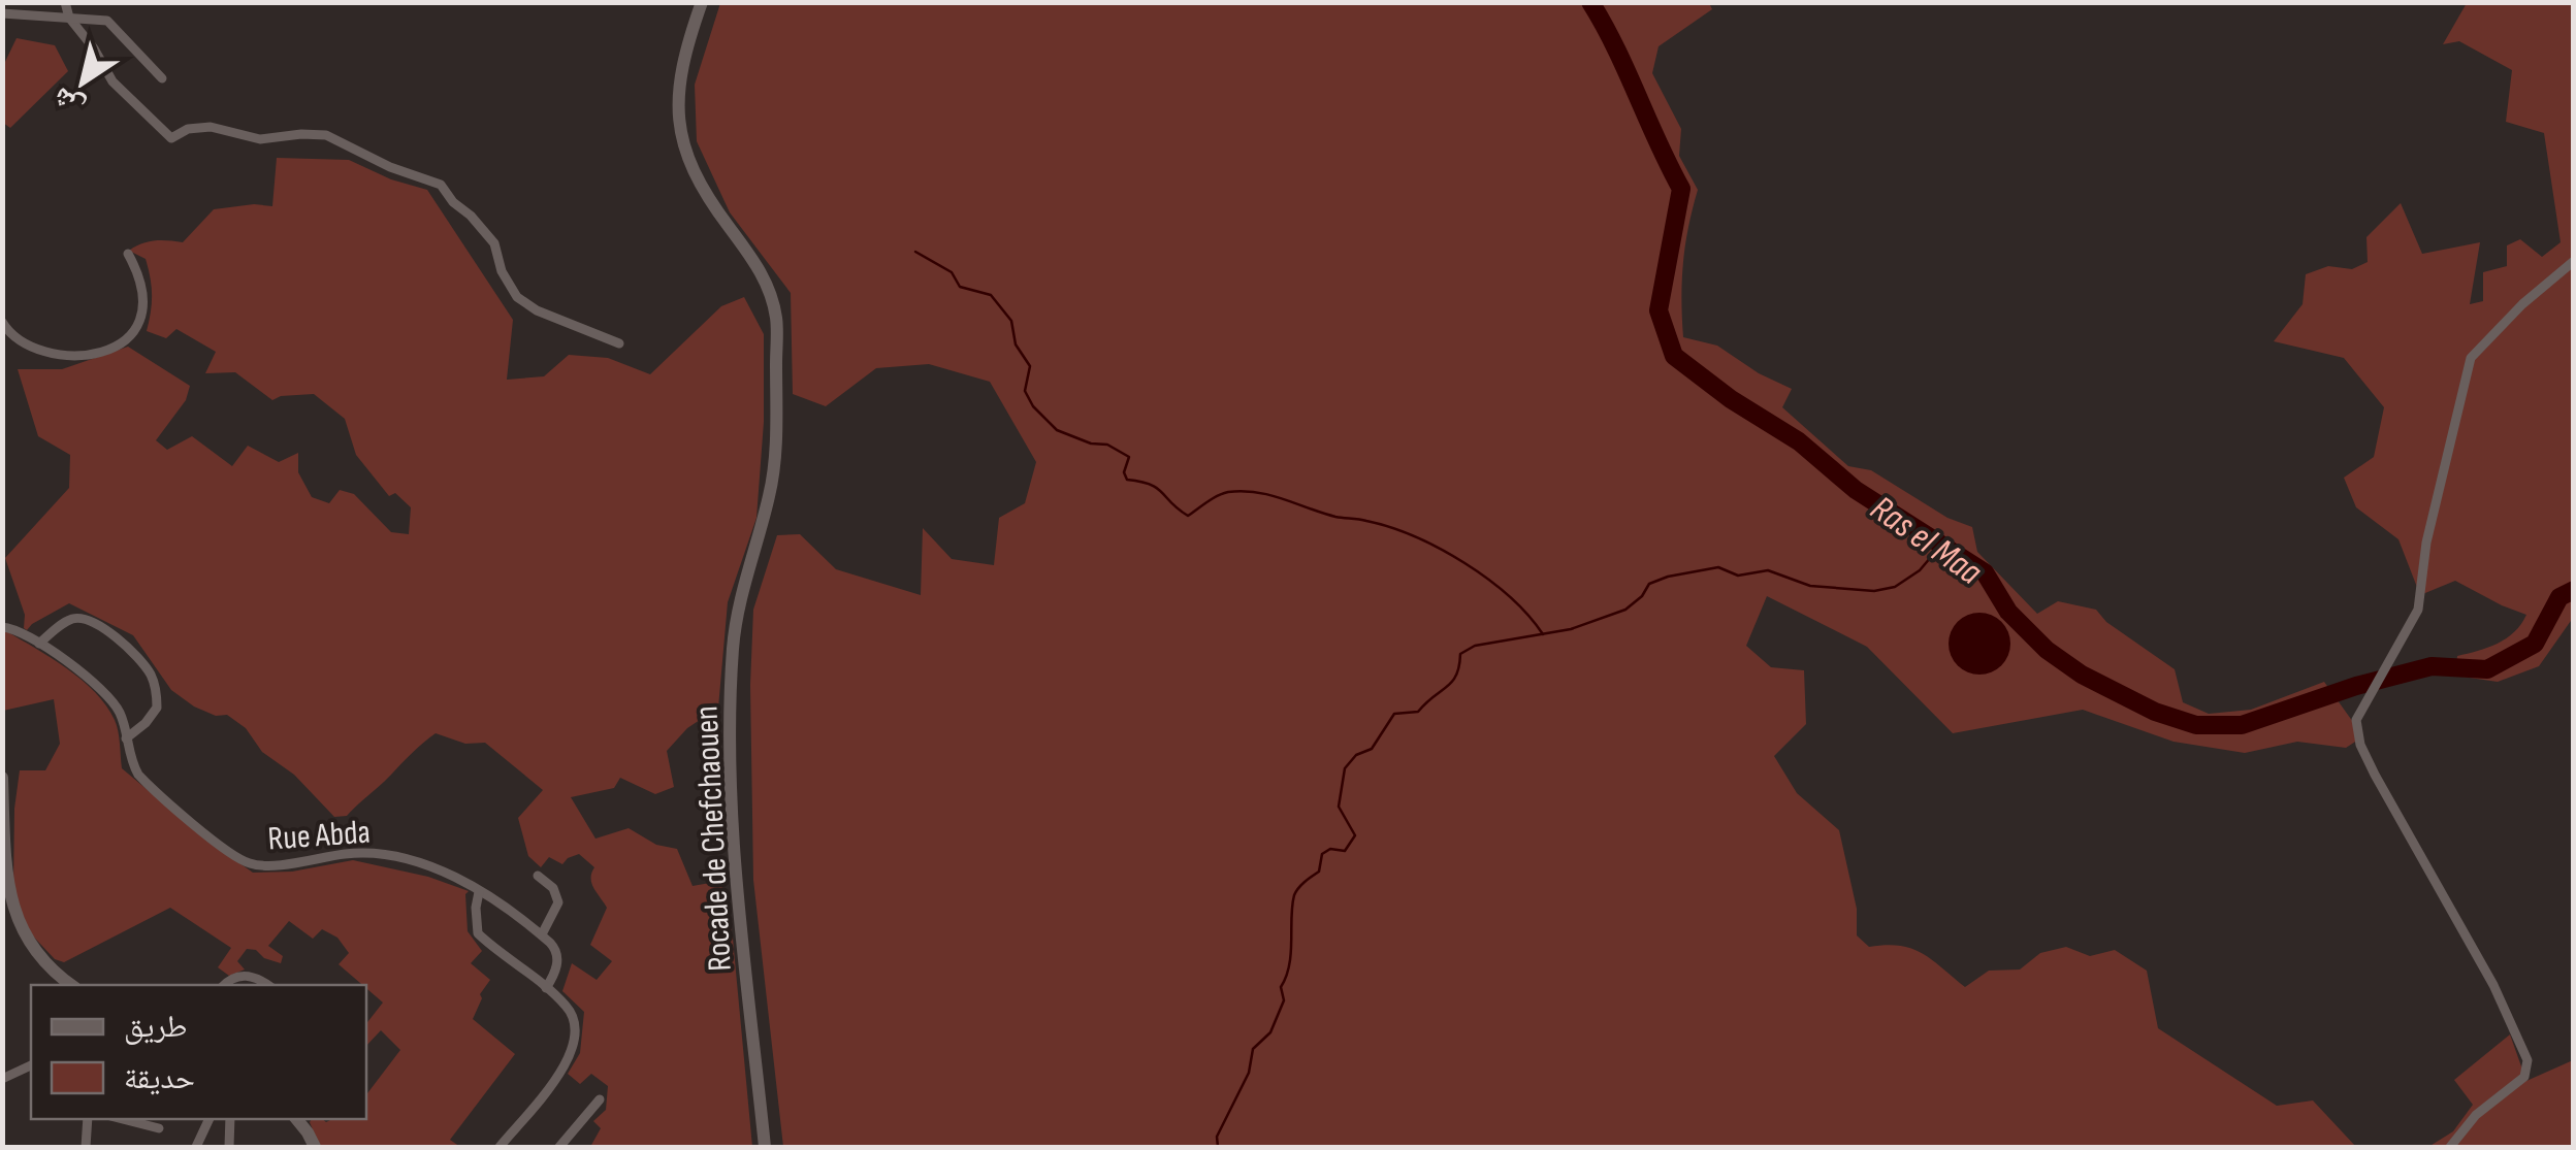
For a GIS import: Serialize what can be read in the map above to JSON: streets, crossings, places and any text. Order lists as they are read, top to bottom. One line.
{"streets":{"main road":["Rocade de Chefchaouen"],"street":["Rue Abda"]},"water":["Ras el Maa"],"legend":["طريق","حديقة"],"north":"bottom left"}
